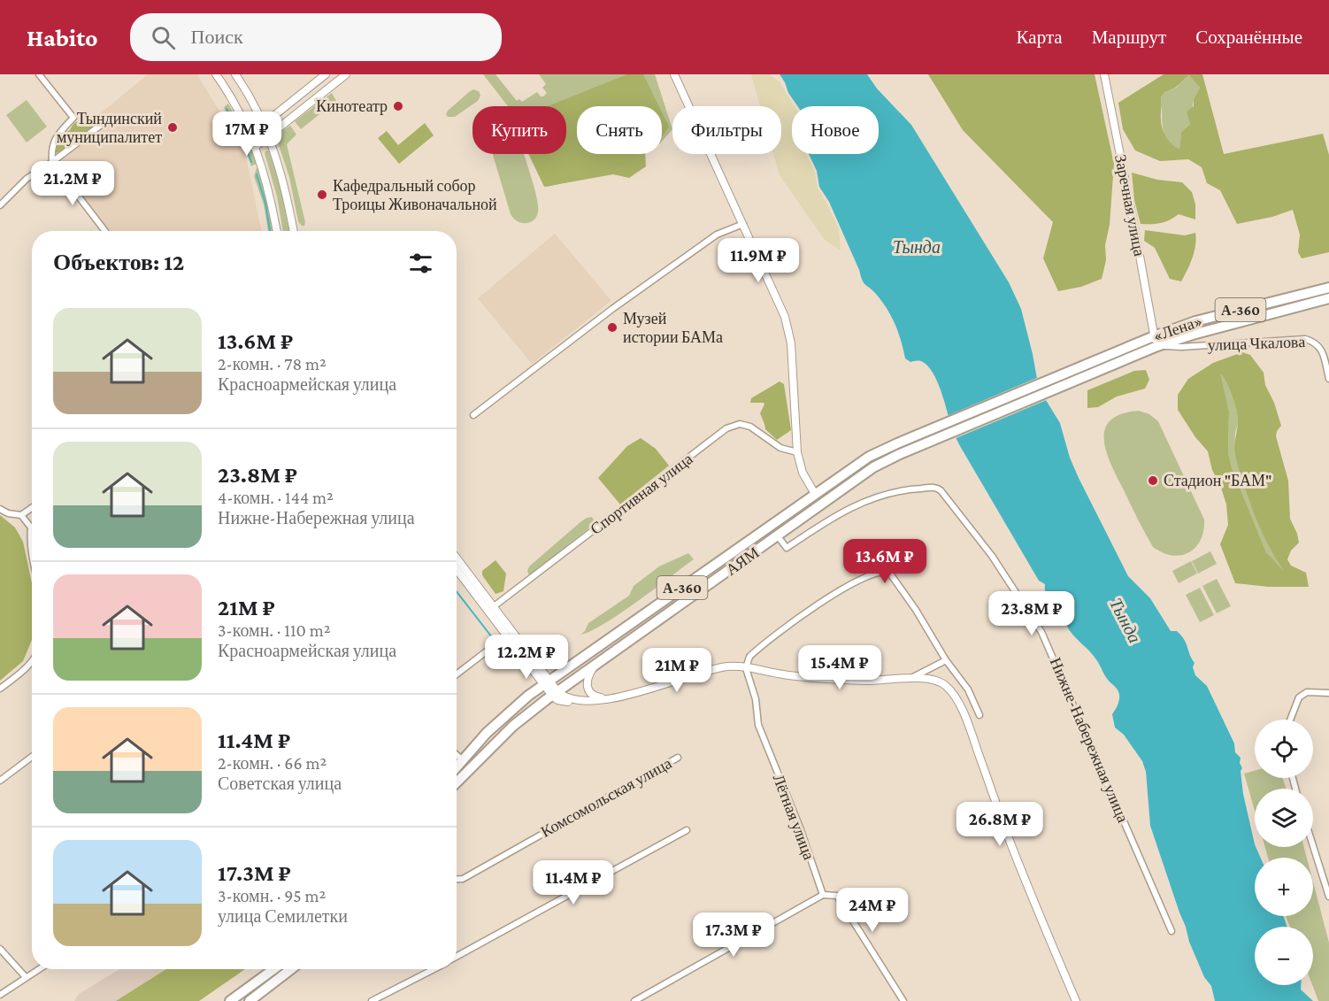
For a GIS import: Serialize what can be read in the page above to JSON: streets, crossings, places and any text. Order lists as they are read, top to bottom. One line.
{"streets":{"highway":["А-360","«Лена»","АЯМ"],"street":["Заречная улица","улица Чкалова","Спортивная улица","Нижне-Набережная улица","Комсомольская улица","Лётная улица"]},"crossings":[["Заречная улица","«Лена»"],["Заречная улица","улица Чкалова"],["«Лена»","улица Чкалова"],["«Лена»","АЯМ"],["АЯМ","Нижне-Набережная улица"]],"water":["Тында"],"places":["Кинотеатр","Тындинский муниципалитет","Кафедральный собор Троицы Живоначальной","Музей истории БАМа","Стадион \"БАМ\""],"page":{"header":"Habito","search":"Поиск","nav":["Карта","Маршрут","Сохранённые"],"chip":["Купить","Снять","Фильтры","Новое"],"price":["17M ₽","21.2M ₽","11.9M ₽","13.6M ₽","23.8M ₽","12.2M ₽","15.4M ₽","21M ₽","26.8M ₽","11.4M ₽","24M ₽","17.3M ₽"],"heading":"Объектов: 12","list":[{"name":"13.6M ₽","note":"2-комн. · 78 m² · Красноармейская улица"},{"name":"23.8M ₽","note":"4-комн. · 144 m² · Нижне-Набережная улица"},{"name":"21M ₽","note":"3-комн. · 110 m² · Красноармейская улица"},{"name":"11.4M ₽","note":"2-комн. · 66 m² · Советская улица"},{"name":"17.3M ₽","note":"3-комн. · 95 m² · улица Семилетки"}],"map_buttons":["+","−"]}}
